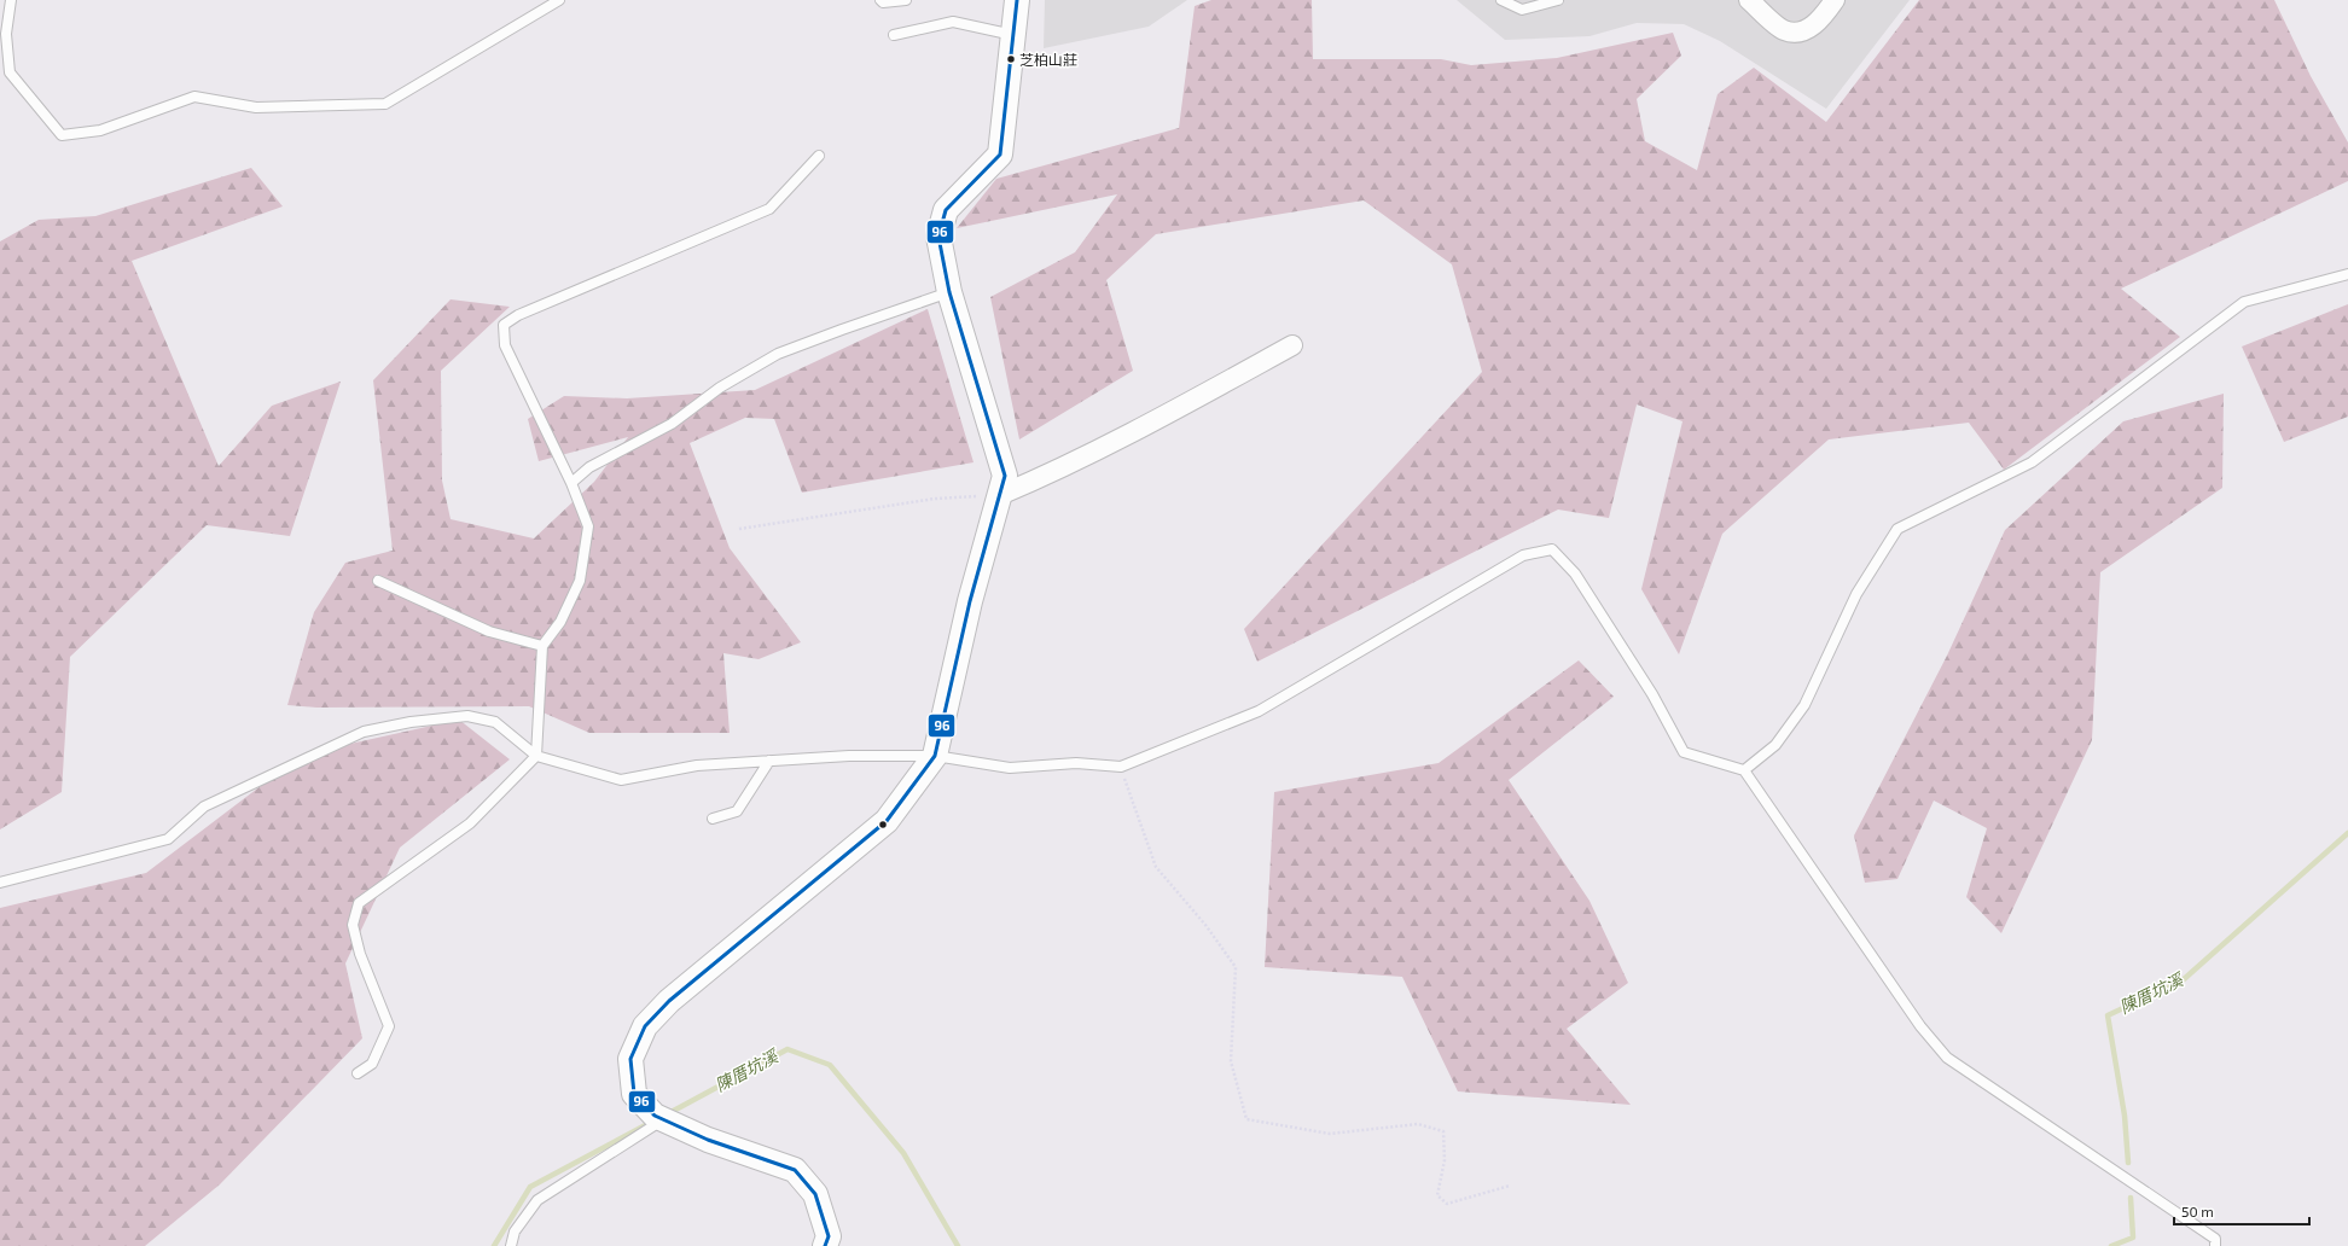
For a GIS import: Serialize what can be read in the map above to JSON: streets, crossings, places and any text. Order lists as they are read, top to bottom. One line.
{"water":["陳厝坑溪"],"places":["芝柏山莊"],"lines":["transit line 96"],"scale_bar":"50 m"}
